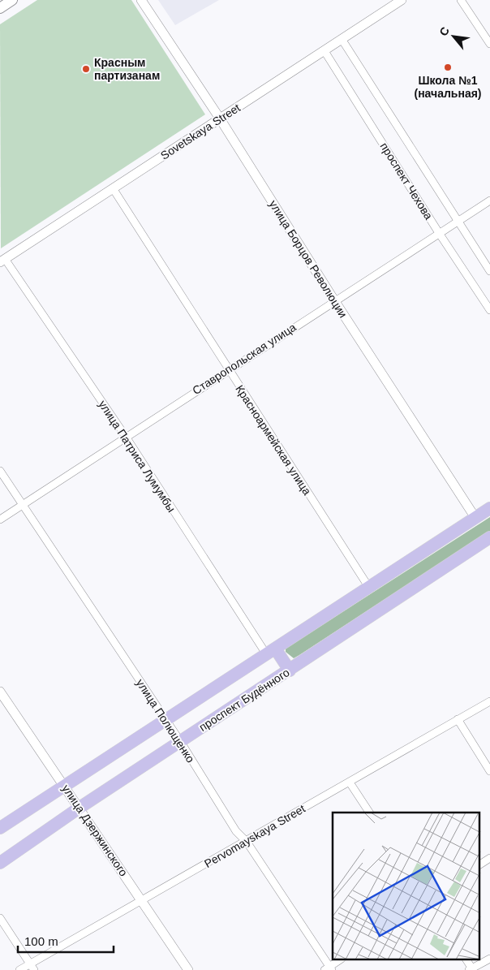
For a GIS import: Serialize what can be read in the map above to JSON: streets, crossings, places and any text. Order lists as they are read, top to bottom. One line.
{"streets":{"main road":["проспект Будённого"],"street":["Sovetskaya Street","проспект Чехова","улица Борцов Революции","Ставропольская улица","Красноармейская улица","улица Патриса Лумумбы","улица Полющенко","улица Дзержинского","Pervomayskaya Street"]},"crossings":[["Sovetskaya Street","проспект Чехова"],["Sovetskaya Street","улица Борцов Революции"],["Sovetskaya Street","Красноармейская улица"],["Sovetskaya Street","улица Патриса Лумумбы"],["проспект Чехова","Ставропольская улица"],["улица Борцов Революции","Ставропольская улица"],["Ставропольская улица","Красноармейская улица"],["Ставропольская улица","улица Патриса Лумумбы"],["Ставропольская улица","улица Полющенко"],["проспект Будённого","улица Полющенко"],["проспект Будённого","улица Дзержинского"],["улица Полющенко","Pervomayskaya Street"],["улица Дзержинского","Pervomayskaya Street"]],"places":["Школа №1 (начальная)","Красным партизанам"],"scale_bar":"100 m","north":"top left"}
